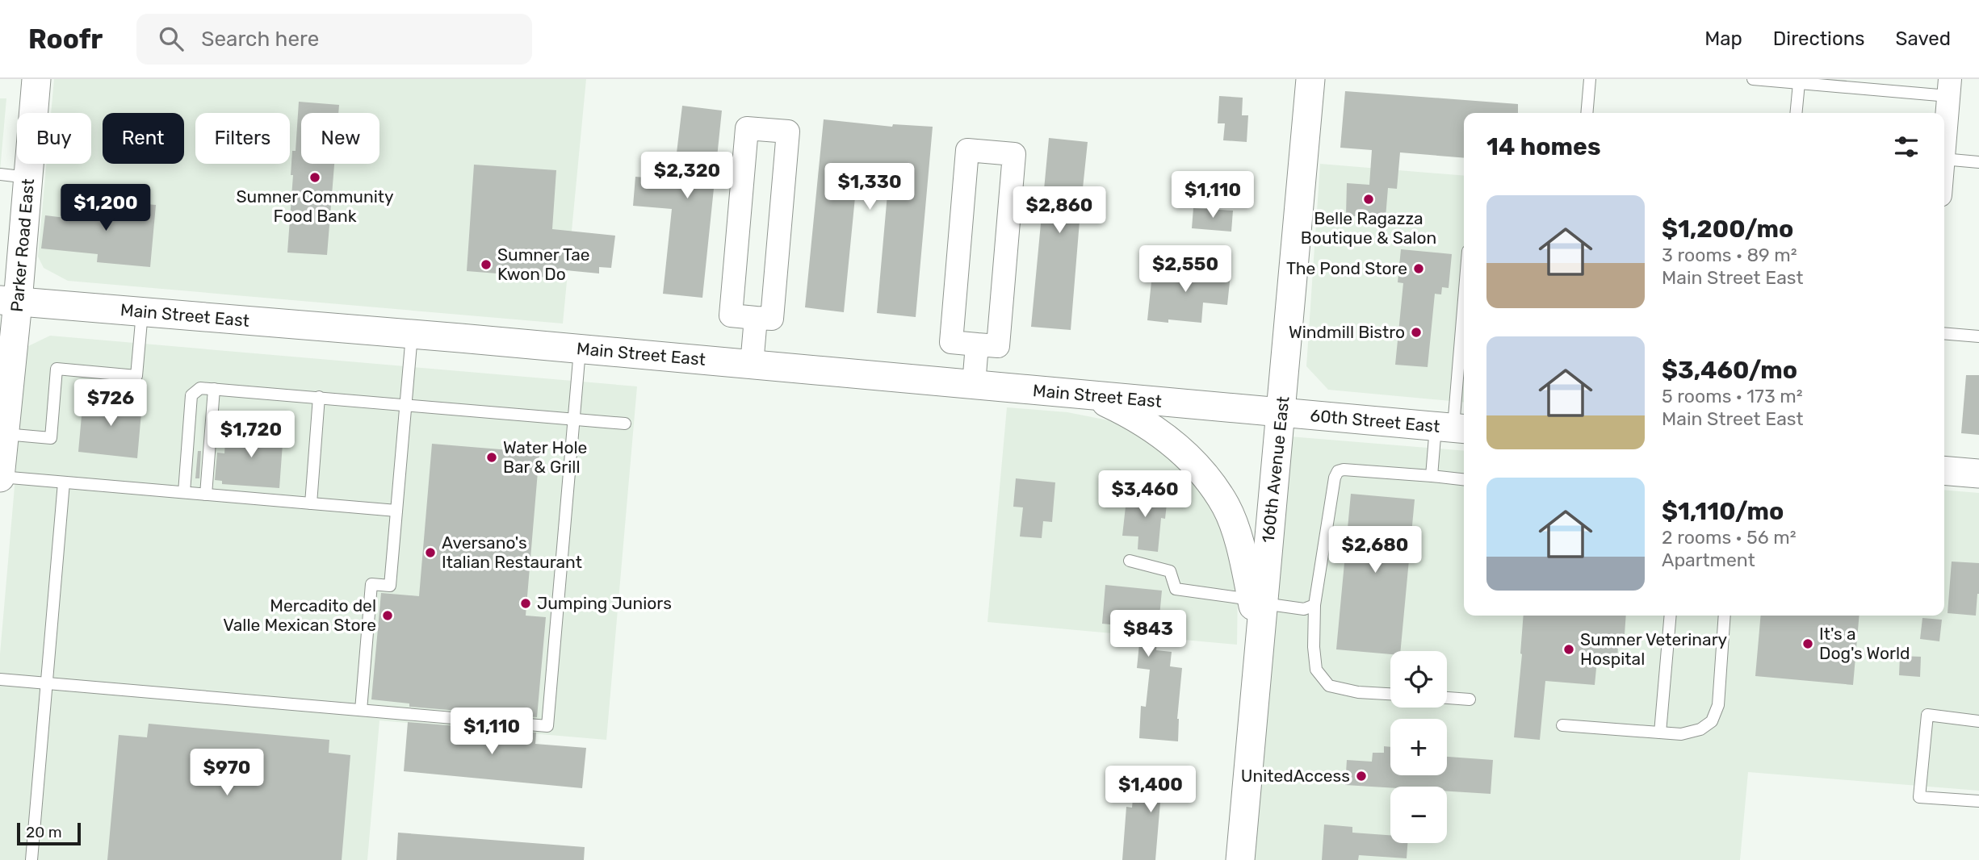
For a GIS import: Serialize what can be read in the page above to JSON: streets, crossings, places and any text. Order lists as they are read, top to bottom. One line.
{"streets":{"street":["Parker Road East","Main Street East","60th Street East","160th Avenue East"]},"crossings":[["Parker Road East","Main Street East"],["Main Street East","60th Street East"],["Main Street East","160th Avenue East"],["60th Street East","160th Avenue East"]],"places":["Sumner Community Food Bank","Belle Ragazza Boutique & Salon","Sumner Tae Kwon Do","The Pond Store","Windmill Bistro","Water Hole Bar & Grill","Aversano's Italian Restaurant","Jumping Juniors","Mercadito del Valle Mexican Store","It's a Dog's World","Sumner Veterinary Hospital","UnitedAccess"],"scale_bar":"20 m","page":{"header":"Roofr","search":"Search here","nav":["Map","Directions","Saved"],"chip":["Buy","Rent","Filters","New"],"heading":"14 homes","price":["$2,320","$1,330","$1,110","$1,200","$2,860","$2,550","$726","$1,720","$3,460","$2,680","$843","$1,110","$970","$1,400"],"list":[{"name":"$1,200/mo","note":"3 rooms · 89 m² · Main Street East"},{"name":"$3,460/mo","note":"5 rooms · 173 m² · Main Street East"},{"name":"$1,110/mo","note":"2 rooms · 56 m² · Apartment"}],"map_buttons":["+","−"],"scale":"20 m"}}
